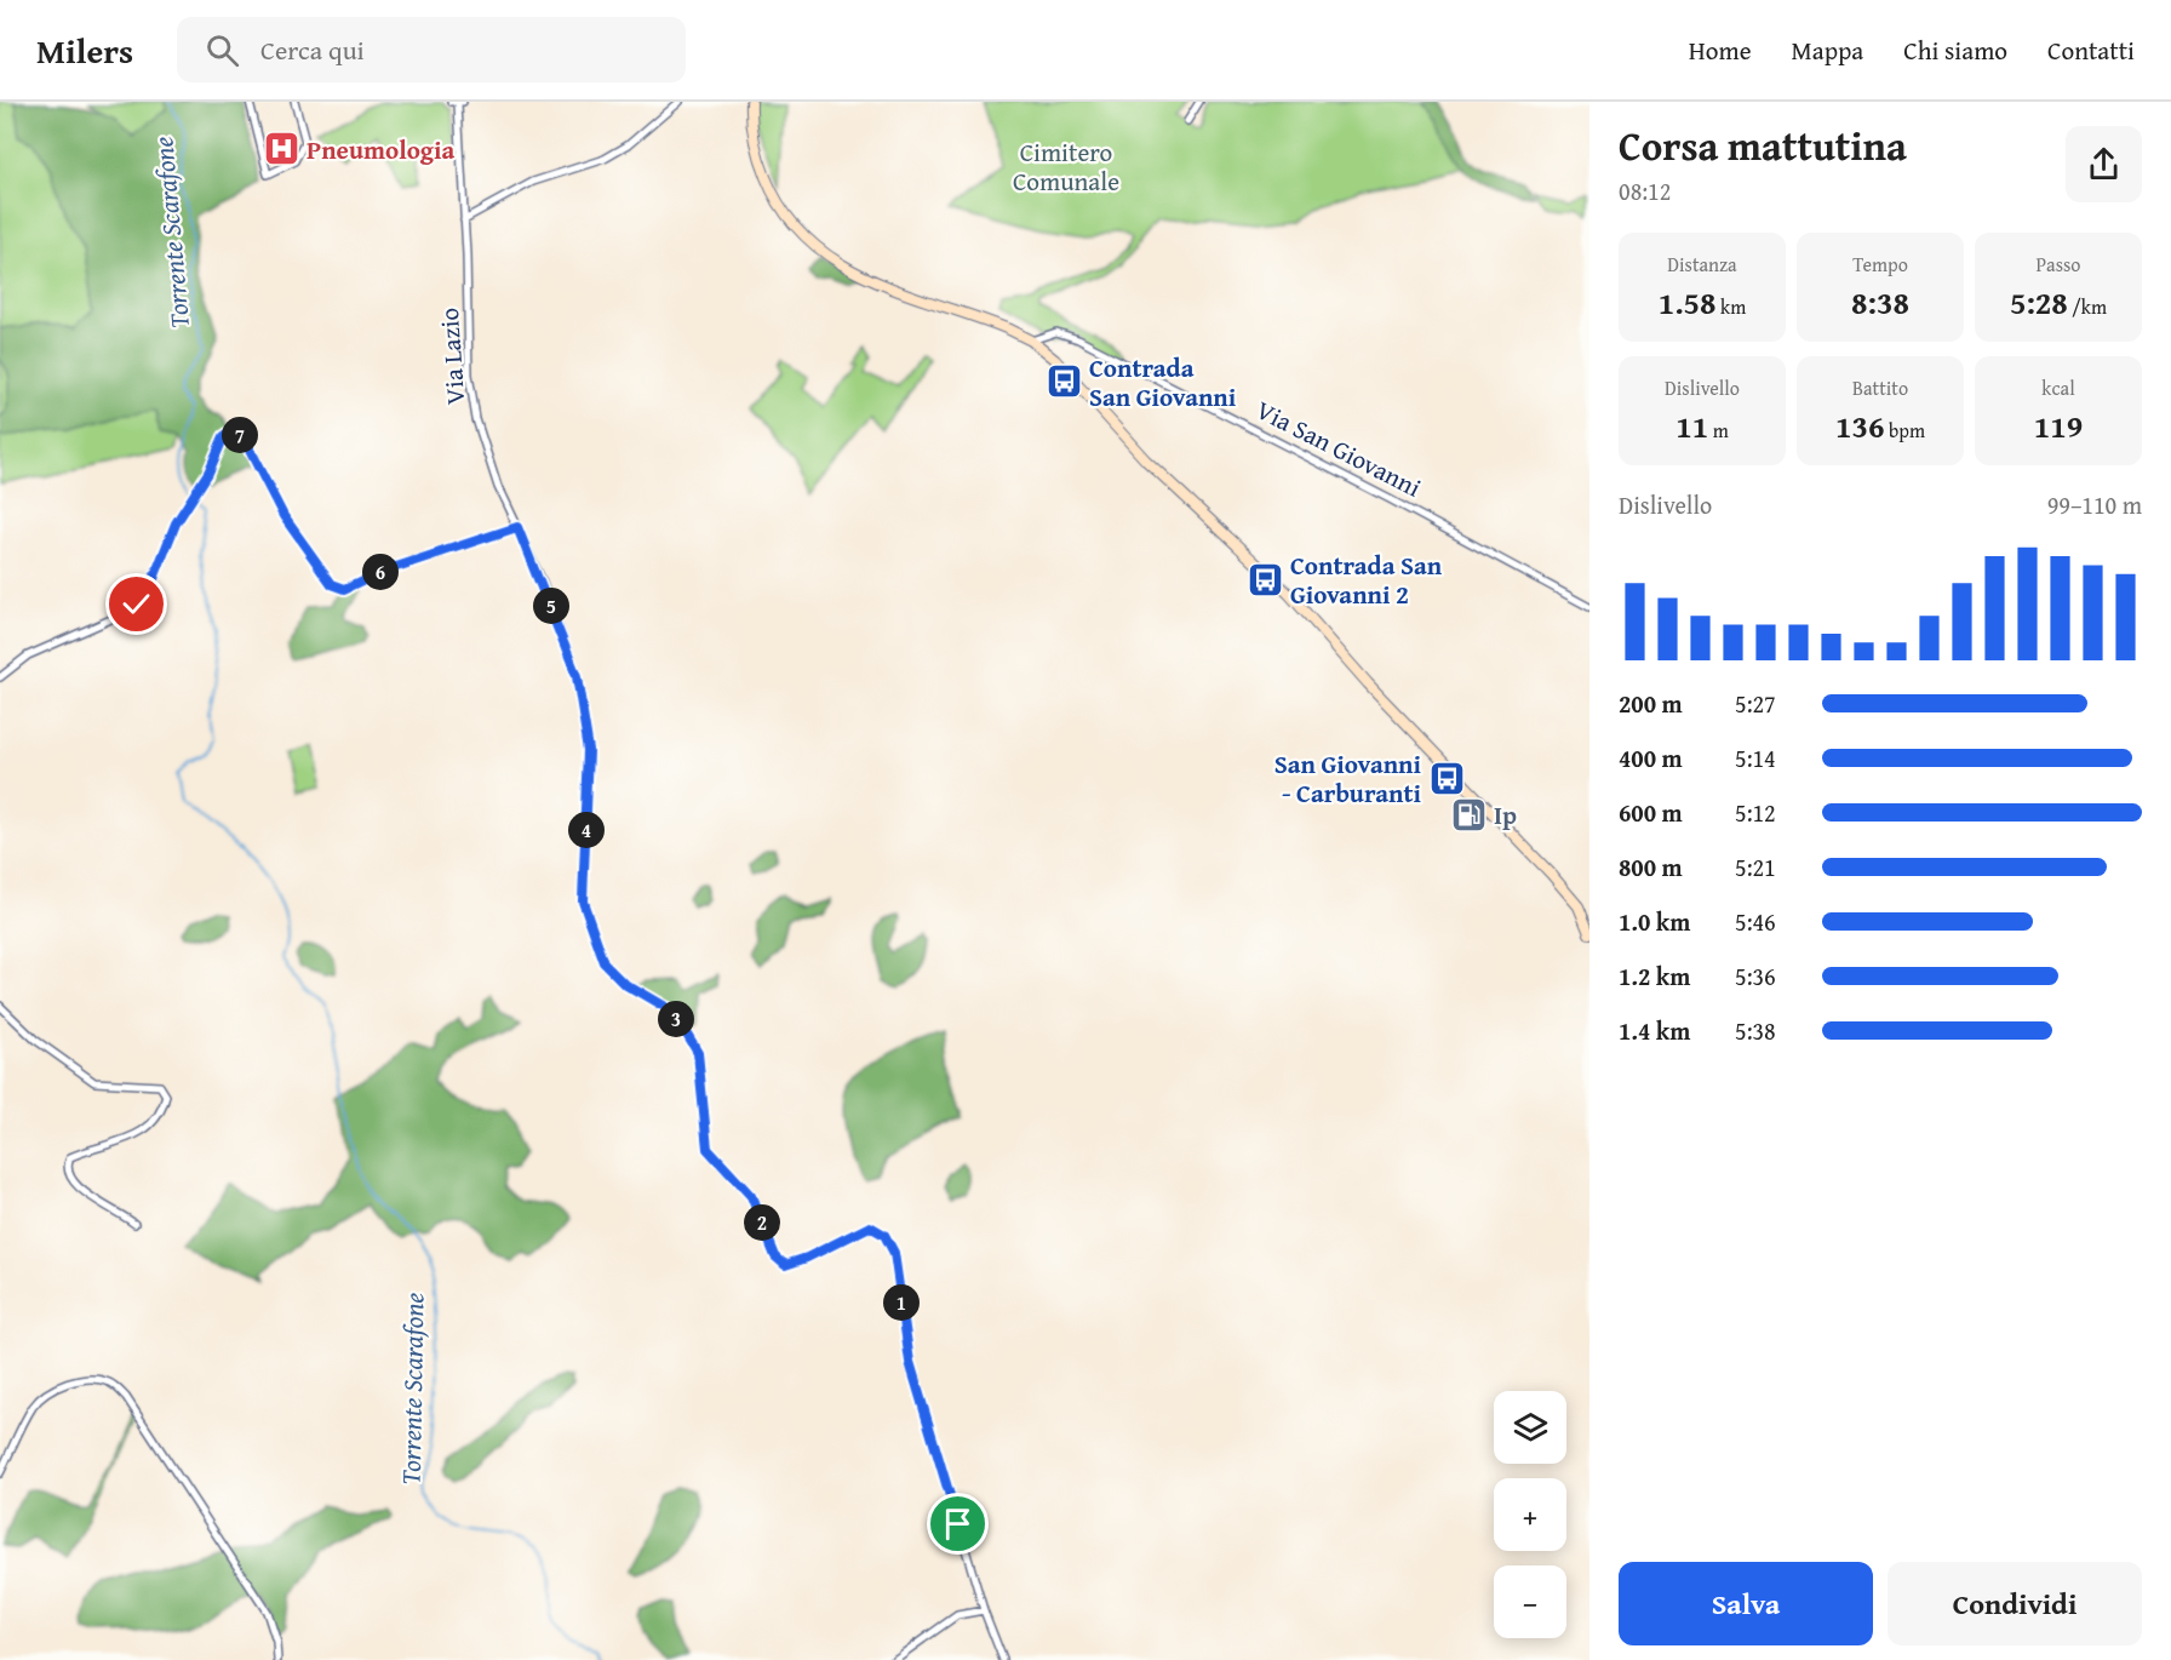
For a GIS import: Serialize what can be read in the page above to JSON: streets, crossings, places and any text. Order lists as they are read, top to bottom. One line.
{"streets":{"street":["Via Lazio","Via San Giovanni"]},"water":["Torrente Scarafone"],"parks":["Cimitero Comunale"],"places":{"hospital":["Pneumologia"],"bus stop":["Contrada San Giovanni","Contrada San Giovanni 2","San Giovanni - Carburanti"],"fuel station":["Ip"]},"page":{"header":"Milers","search":"Cerca qui","nav":["Home","Mappa","Chi siamo","Contatti"],"heading":["Corsa mattutina","08:12"],"stats":[["Distanza","1.58 km"],["Tempo","8:38"],["Passo","5:28 /km"],["Dislivello","11 m"],["Battito","136 bpm"],["kcal","119"]],"pins":["7","6","5","4","3","2","1"],"chart":["Dislivello","99–110 m"],"list":[{"name":"200 m","note":"5:27"},{"name":"400 m","note":"5:14"},{"name":"600 m","note":"5:12"},{"name":"800 m","note":"5:21"},{"name":"1.0 km","note":"5:46"},{"name":"1.2 km","note":"5:36"},{"name":"1.4 km","note":"5:38"}],"map_buttons":["+","−"],"buttons":["Salva","Condividi"]}}
